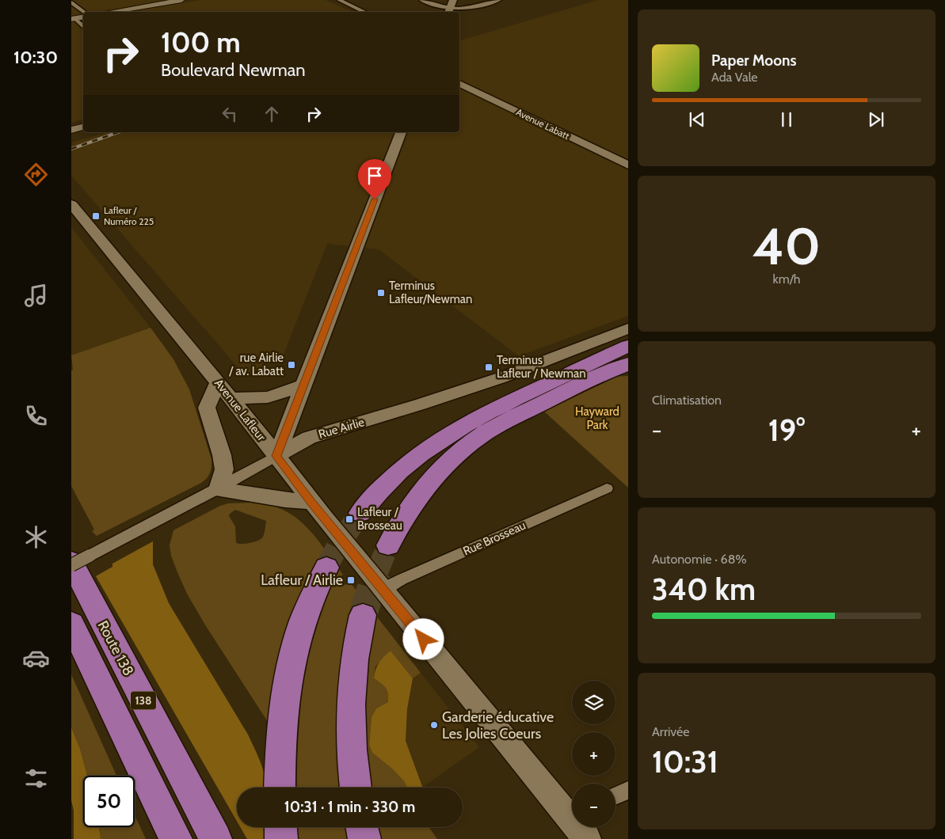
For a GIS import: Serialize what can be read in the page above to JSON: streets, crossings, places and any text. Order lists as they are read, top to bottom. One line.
{"streets":{"highway":["Route 138","138"],"main road":["Avenue Labatt","Avenue Lafleur","Rue Airlie"],"street":["Rue Brosseau"]},"crossings":[["Avenue Lafleur","Rue Airlie"],["Avenue Lafleur","Rue Brosseau"],["Rue Airlie","Route 138"]],"parks":["Hayward Park"],"places":{"transit":["Lafleur / Numéro 225","Terminus Lafleur/Newman","rue Airlie / av. Labatt","Terminus Lafleur / Newman","Lafleur / Brosseau","Lafleur / Airlie"],"other":["Garderie éducative Les Jolies Coeurs"]},"page":{"tabs":"10:30","turn":["100 m","Boulevard Newman"],"song":["Paper Moons","Ada Vale"],"tile":[["40","km/h"],"Climatisation",["Autonomie · 68%","340 km"],["Arrivée","10:31"]],"heat":["−","19°","+"],"map_buttons":["+","−"],"limit":"50","trip":"10:31 · 1 min · 330 m"}}
